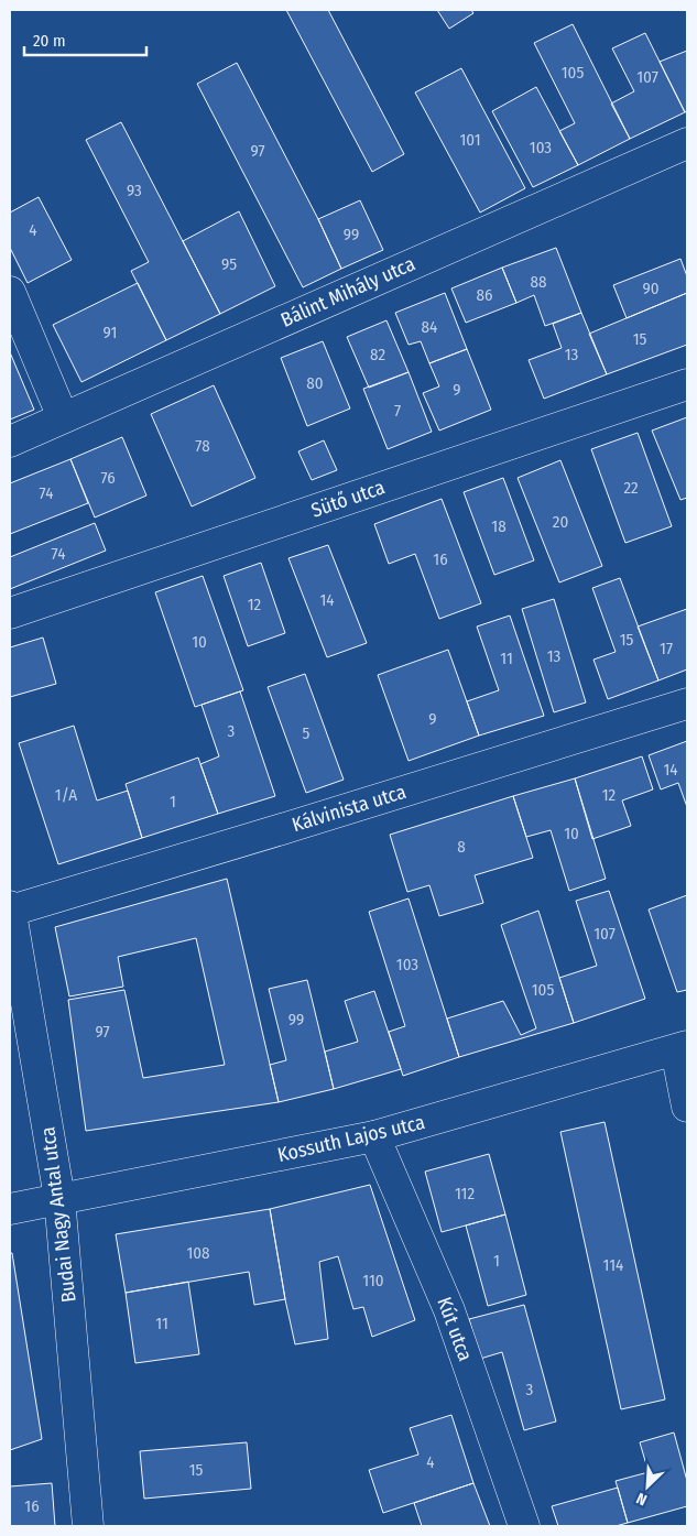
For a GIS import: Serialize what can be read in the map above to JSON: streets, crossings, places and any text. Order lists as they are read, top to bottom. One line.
{"streets":{"street":["Bálint Mihály utca","Sütő utca","Kálvinista utca","Kossuth Lajos utca","Budai Nagy Antal utca","Kút utca"]},"crossings":[["Kálvinista utca","Budai Nagy Antal utca"],["Kossuth Lajos utca","Budai Nagy Antal utca"],["Kossuth Lajos utca","Kút utca"]],"house_numbers":["105","107","101","103","97","93","4","99","95","88","90","86","84","91","15","82","13","80","9","7","78","76","22","74","20","18","74","16","14","12","15","10","17","13","11","9","3","5","14","1/A","12","1","10","8","107","103","105","99","97","112","108","1","114","110","11","3","4","15","16"],"scale_bar":"20 m","north":"bottom left"}
